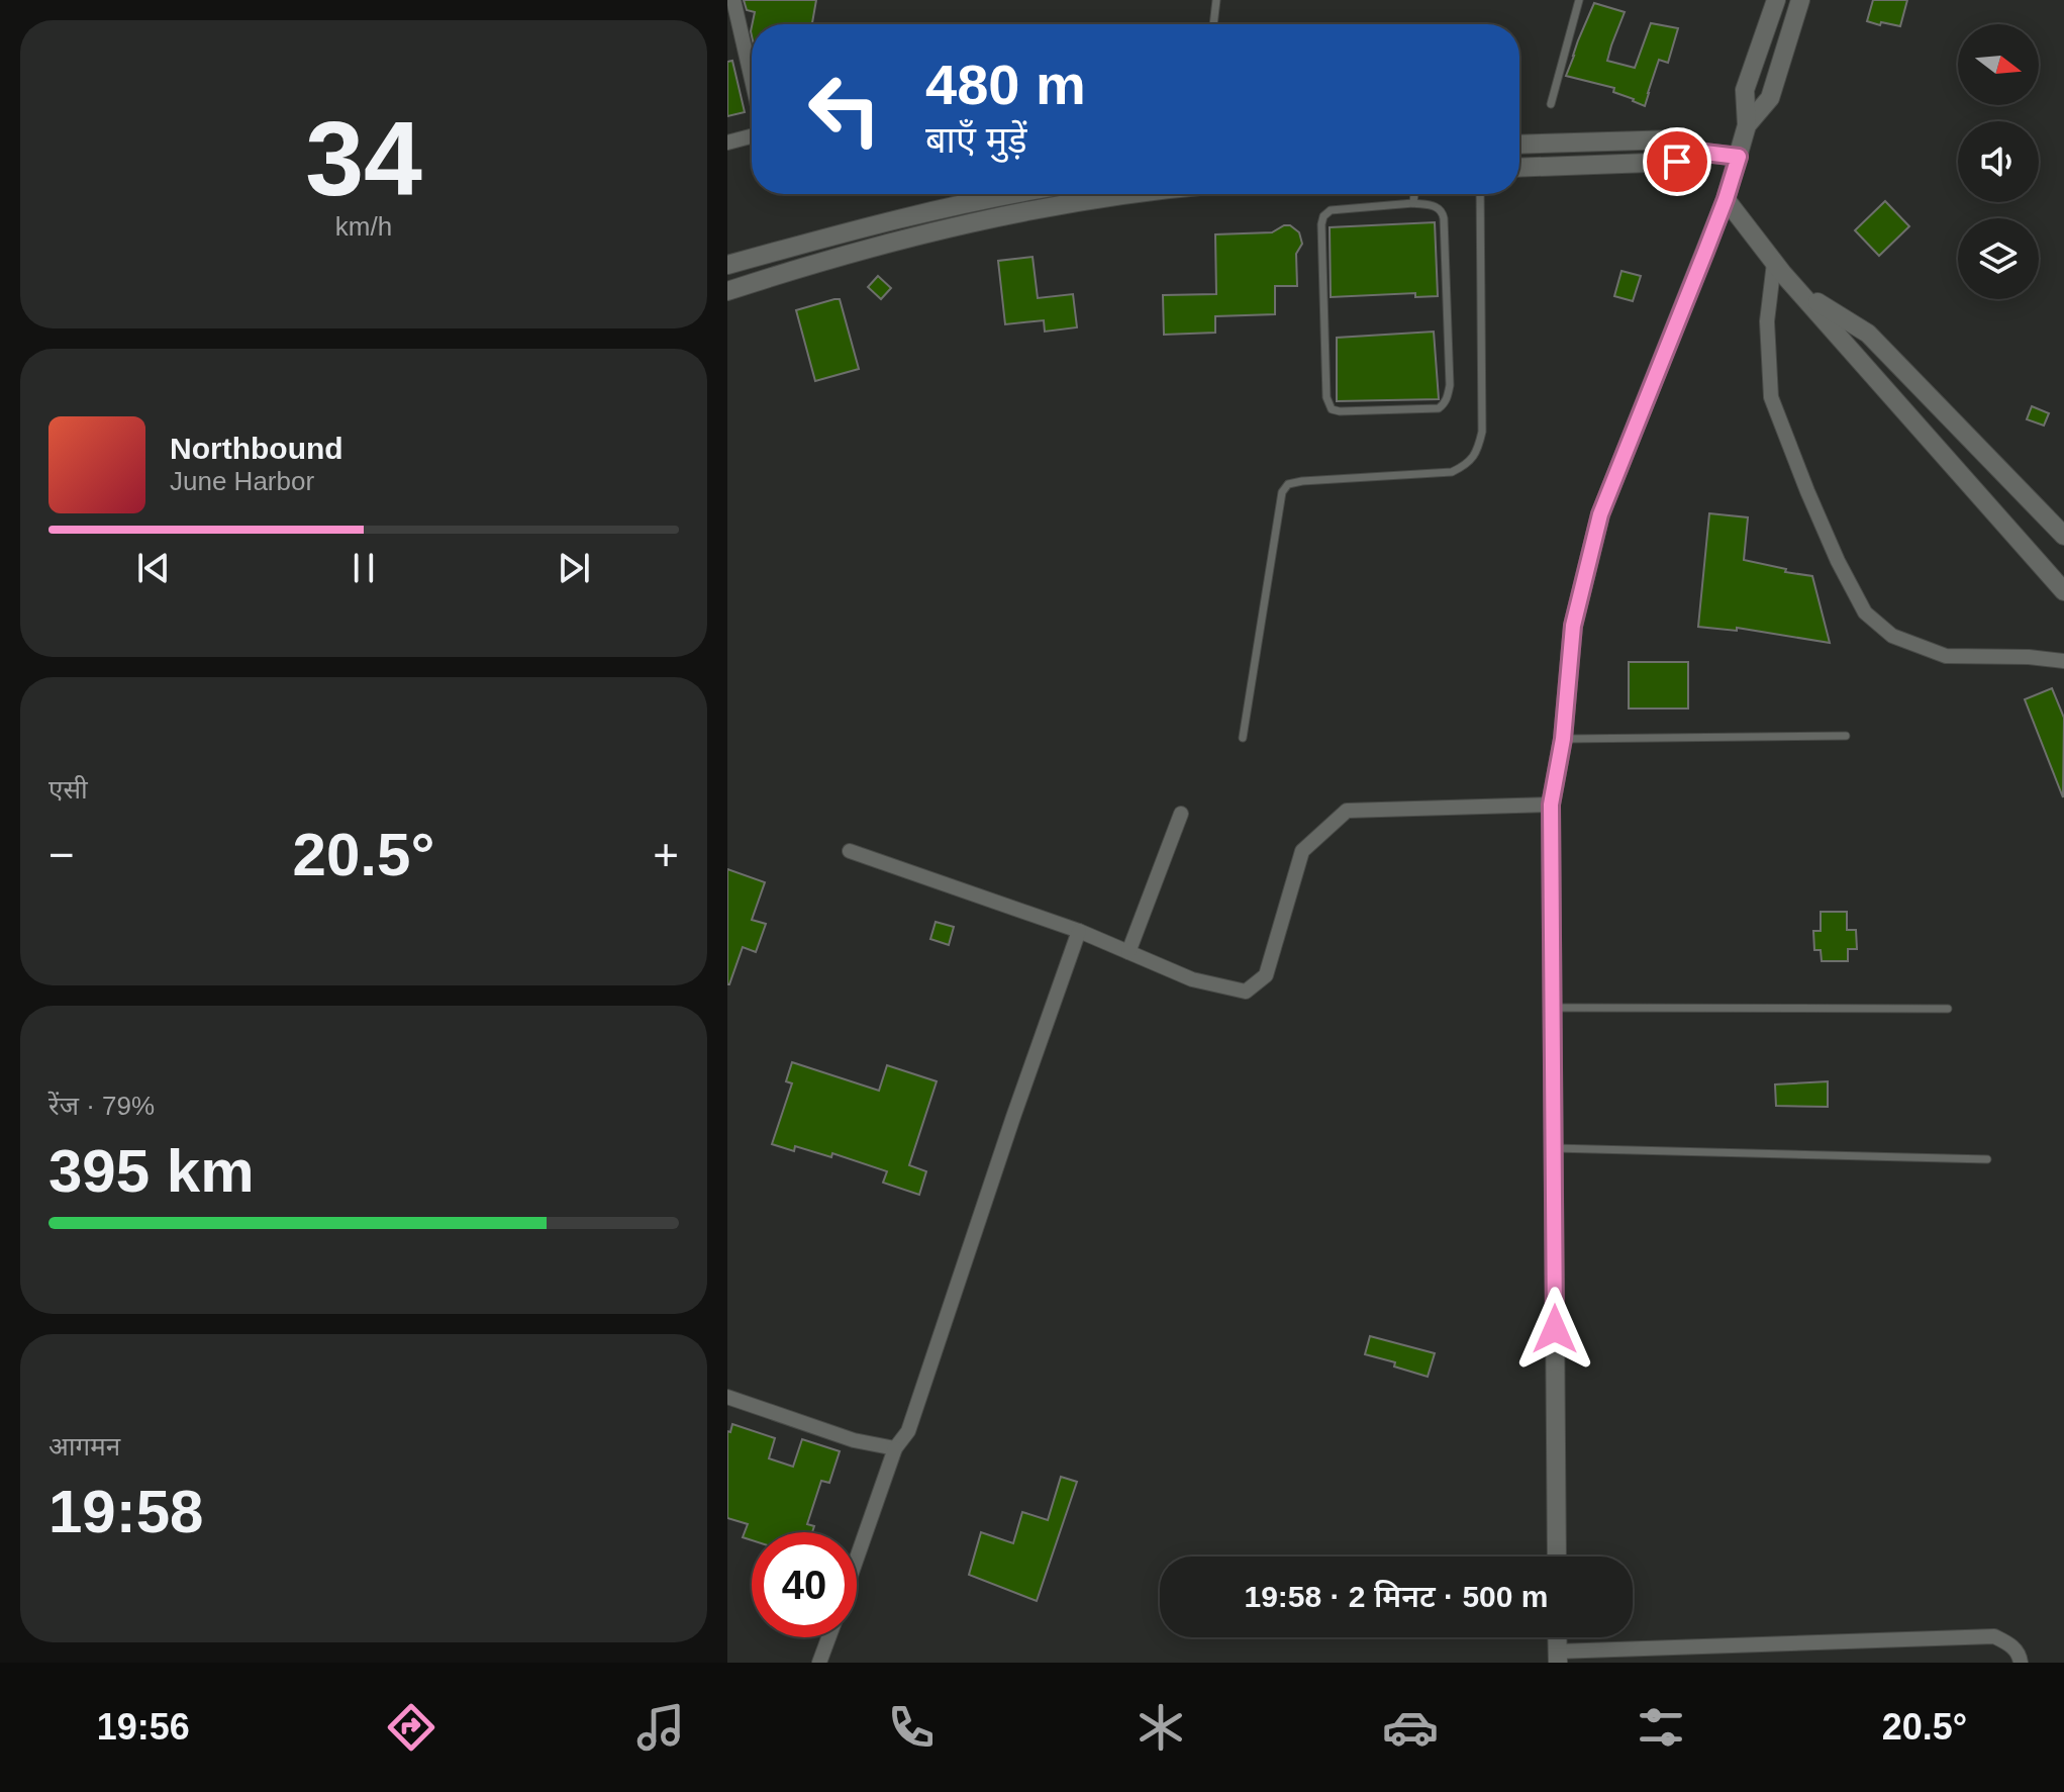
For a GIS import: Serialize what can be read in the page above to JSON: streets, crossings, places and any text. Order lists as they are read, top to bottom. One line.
{"north":"right","page":{"tile":[["34","km/h"],"एसी",["रेंज · 79%","395 km"],["आगमन","19:58"]],"turn":["480 m","बाएँ मुड़ें"],"song":["Northbound","June Harbor"],"heat":["−","20.5°","+"],"limit":"40","trip":"19:58 · 2 मिनट · 500 m","tabs":["19:56","20.5°"]}}
